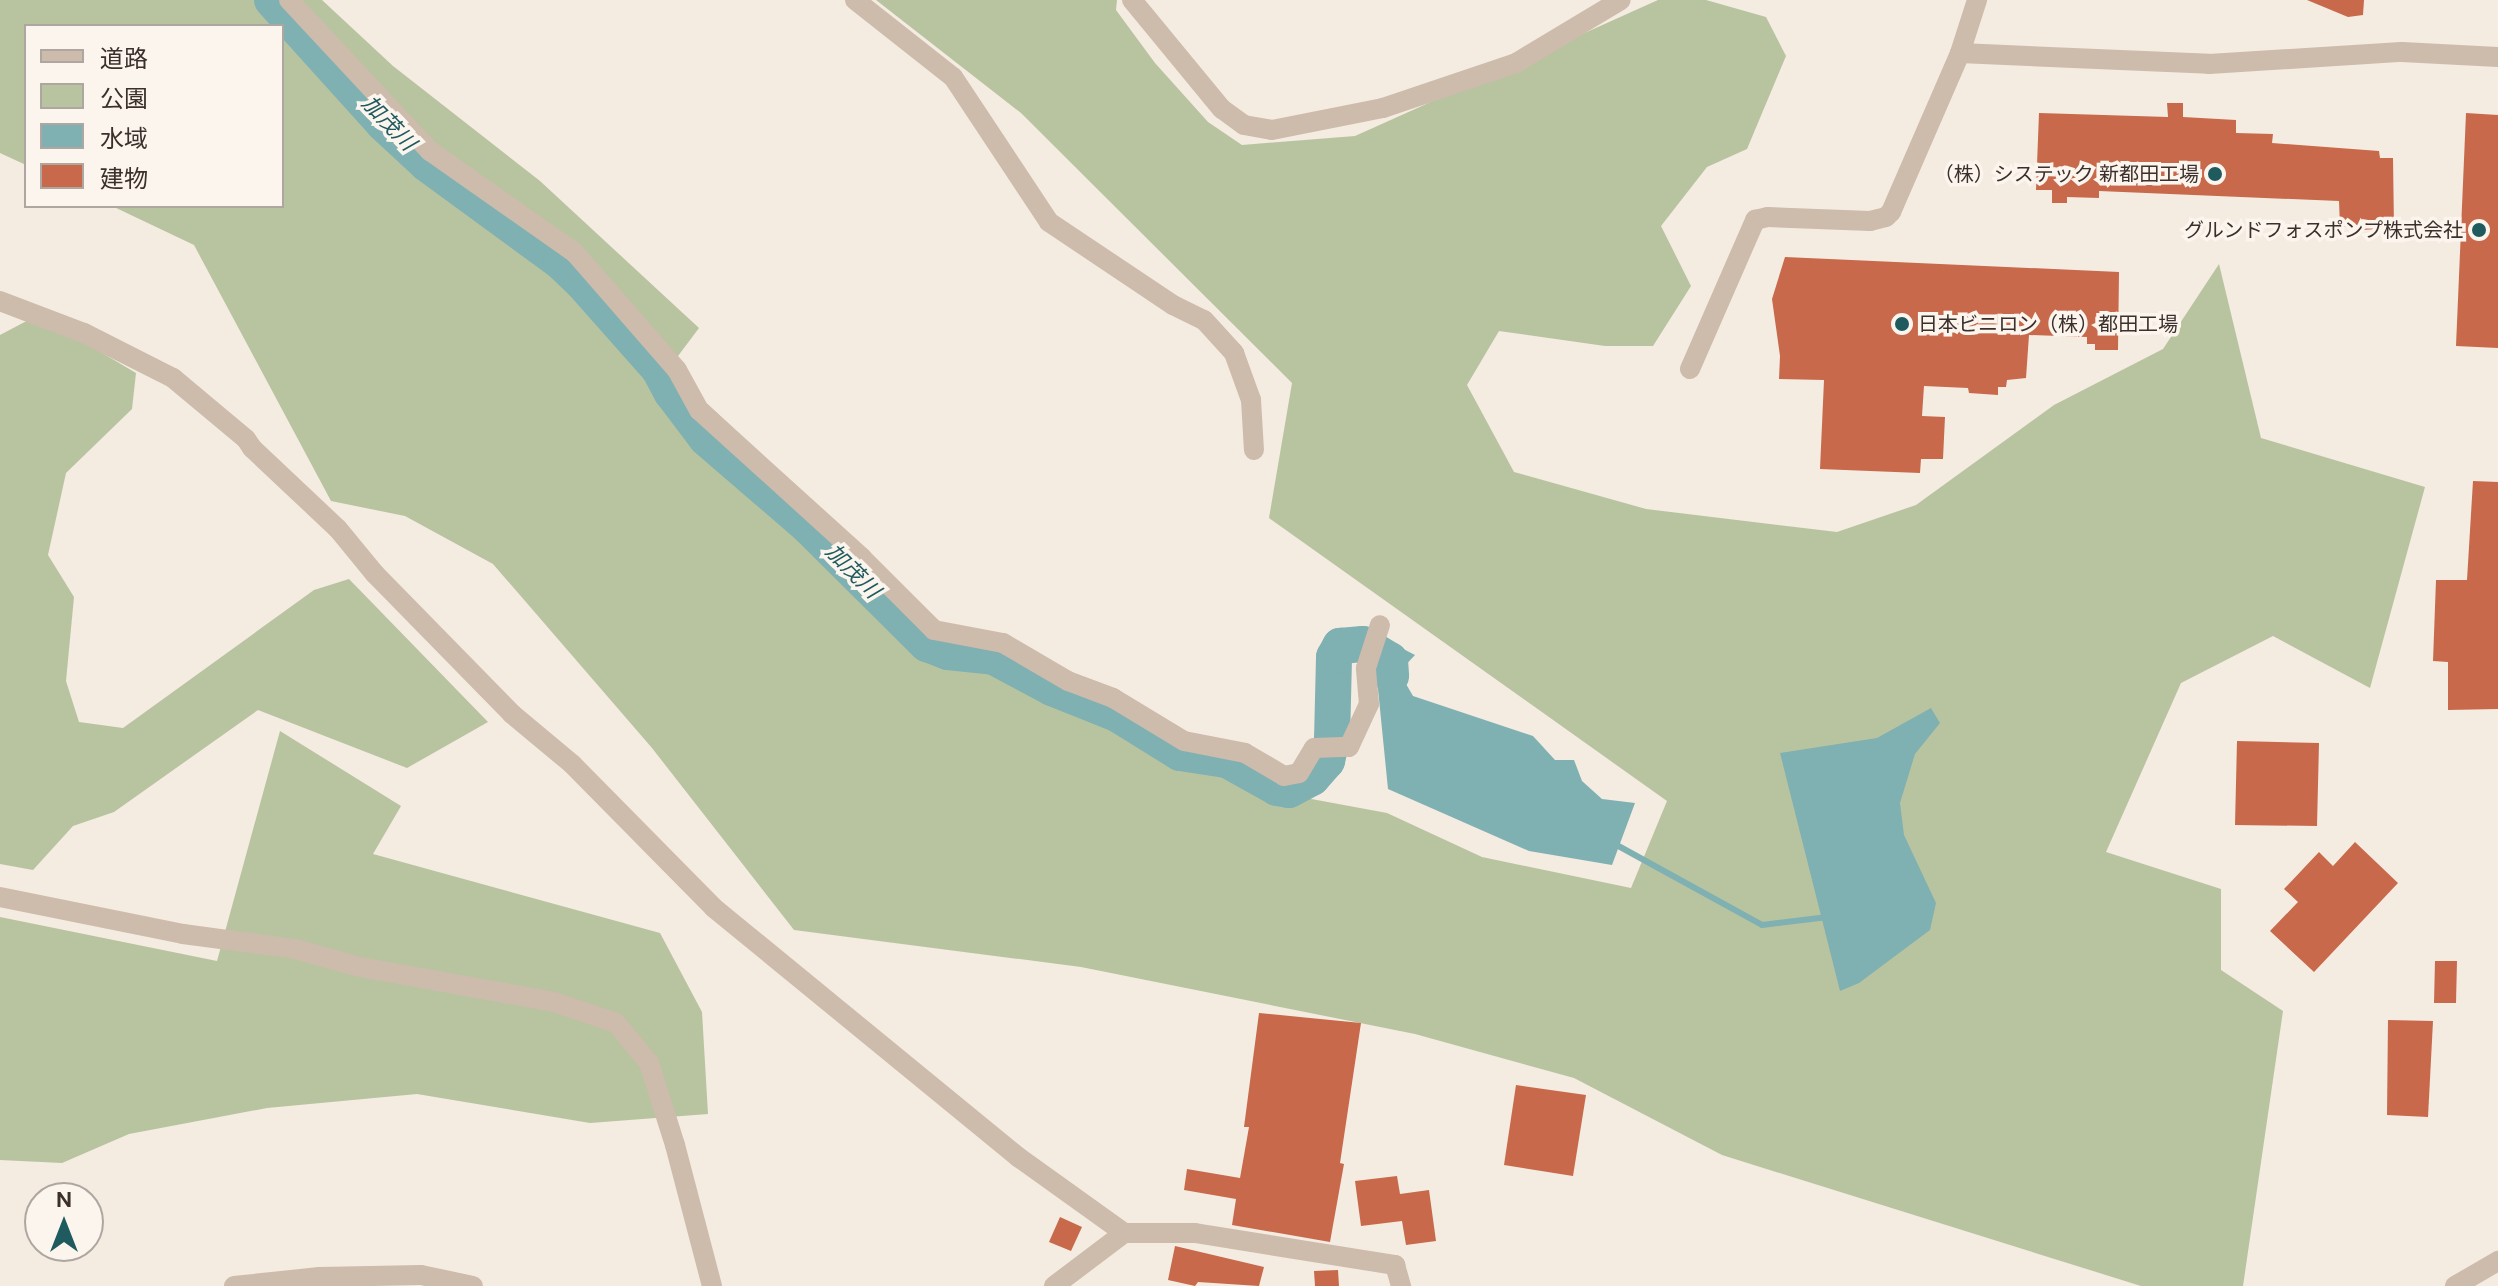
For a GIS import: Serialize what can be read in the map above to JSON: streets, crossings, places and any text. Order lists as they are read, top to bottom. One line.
{"water":["加茂川"],"places":["（株）システック 新都田工場","グルンドフォスポンプ株式会社","日本ビニロン（株）都田工場"],"legend":["道路","公園","水域","建物"],"north":"top"}
